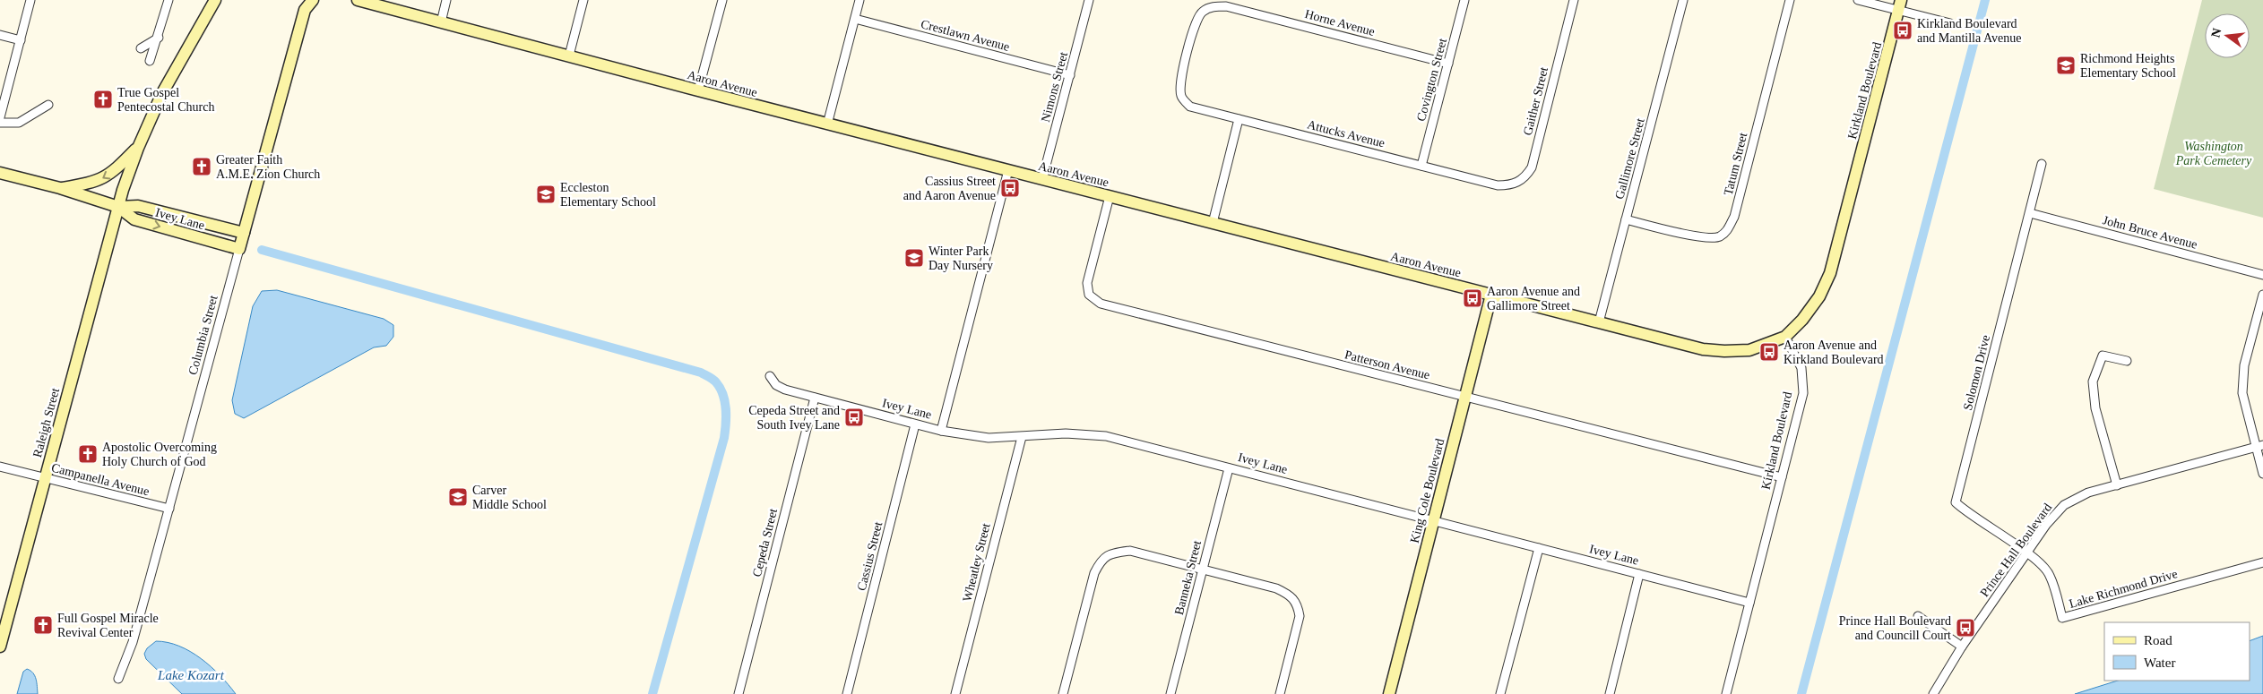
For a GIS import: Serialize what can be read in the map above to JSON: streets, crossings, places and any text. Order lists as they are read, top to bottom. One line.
{"streets":{"street":["Horne Avenue","Crestlawn Avenue","Covington Street","Aaron Avenue","Nimons Street","Kirkland Boulevard","Gaither Street","Attucks Avenue","Gallimore Street","Tatum Street","Ivey Lane","John Bruce Avenue","Columbia Street","Patterson Avenue","Solomon Drive","Raleigh Street","Campanella Avenue","King Cole Boulevard","Cepeda Street","Prince Hall Boulevard","Cassius Street","Wheatley Street","Banneka Street","Lake Richmond Drive"]},"crossings":[["Horne Avenue","Covington Street"],["Horne Avenue","Attucks Avenue"],["Crestlawn Avenue","Nimons Street"],["Covington Street","Attucks Avenue"],["Aaron Avenue","Nimons Street"],["Aaron Avenue","Kirkland Boulevard"],["Aaron Avenue","Gallimore Street"],["Aaron Avenue","Patterson Avenue"],["Aaron Avenue","King Cole Boulevard"],["Kirkland Boulevard","Ivey Lane"],["Kirkland Boulevard","Patterson Avenue"],["Gaither Street","Attucks Avenue"],["Gallimore Street","Tatum Street"],["Ivey Lane","Columbia Street"],["Ivey Lane","Raleigh Street"],["Ivey Lane","King Cole Boulevard"],["Ivey Lane","Cepeda Street"],["Ivey Lane","Cassius Street"],["Ivey Lane","Wheatley Street"],["Ivey Lane","Banneka Street"],["John Bruce Avenue","Solomon Drive"],["Columbia Street","Campanella Avenue"],["Patterson Avenue","King Cole Boulevard"],["Solomon Drive","Prince Hall Boulevard"],["Solomon Drive","Lake Richmond Drive"],["Raleigh Street","Campanella Avenue"],["Prince Hall Boulevard","Lake Richmond Drive"]],"water":["Lake Kozart"],"parks":["Washington Park Cemetery"],"places":{"bus stop":["Kirkland Boulevard and Mantilla Avenue","Cassius Street and Aaron Avenue","Aaron Avenue and Gallimore Street","Aaron Avenue and Kirkland Boulevard","Cepeda Street and South Ivey Lane","Prince Hall Boulevard and Councill Court"],"school or university":["Richmond Heights Elementary School","Eccleston Elementary School","Winter Park Day Nursery","Carver Middle School"],"church":["True Gospel Pentecostal Church","Greater Faith A.M.E. Zion Church","Apostolic Overcoming Holy Church of God","Full Gospel Miracle Revival Center"]},"legend":["Road","Water"],"north":"left"}
